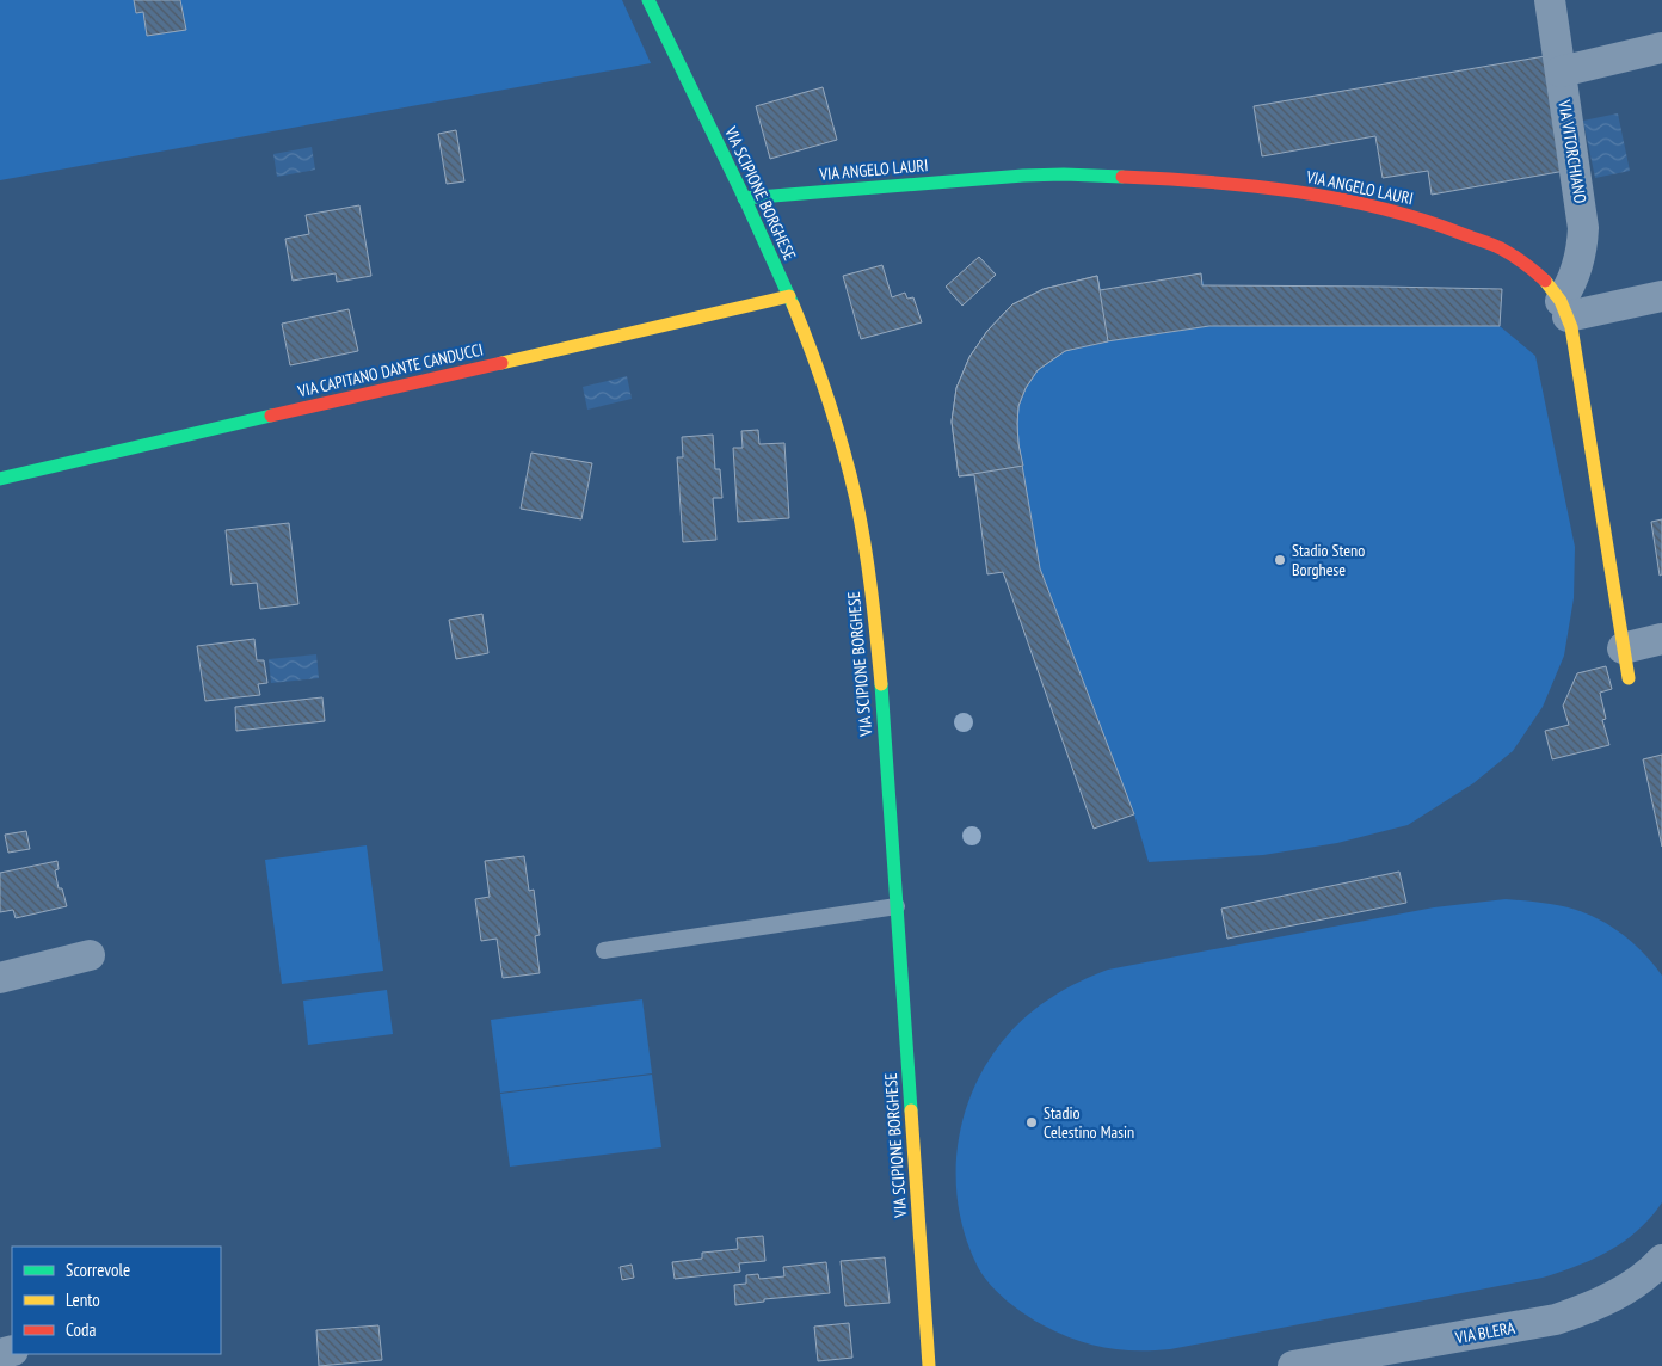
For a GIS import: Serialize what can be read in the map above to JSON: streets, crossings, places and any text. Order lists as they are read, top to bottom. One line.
{"streets":{"street":["VIA VITORCHIANO","VIA ANGELO LAURI","VIA SCIPIONE BORGHESE","VIA CAPITANO DANTE CANDUCCI","VIA BLERA"]},"crossings":[["VIA VITORCHIANO","VIA ANGELO LAURI"],["VIA ANGELO LAURI","VIA SCIPIONE BORGHESE"],["VIA SCIPIONE BORGHESE","VIA CAPITANO DANTE CANDUCCI"]],"places":["Stadio Steno Borghese","Stadio Celestino Masin"],"legend":["Scorrevole","Lento","Coda"]}
